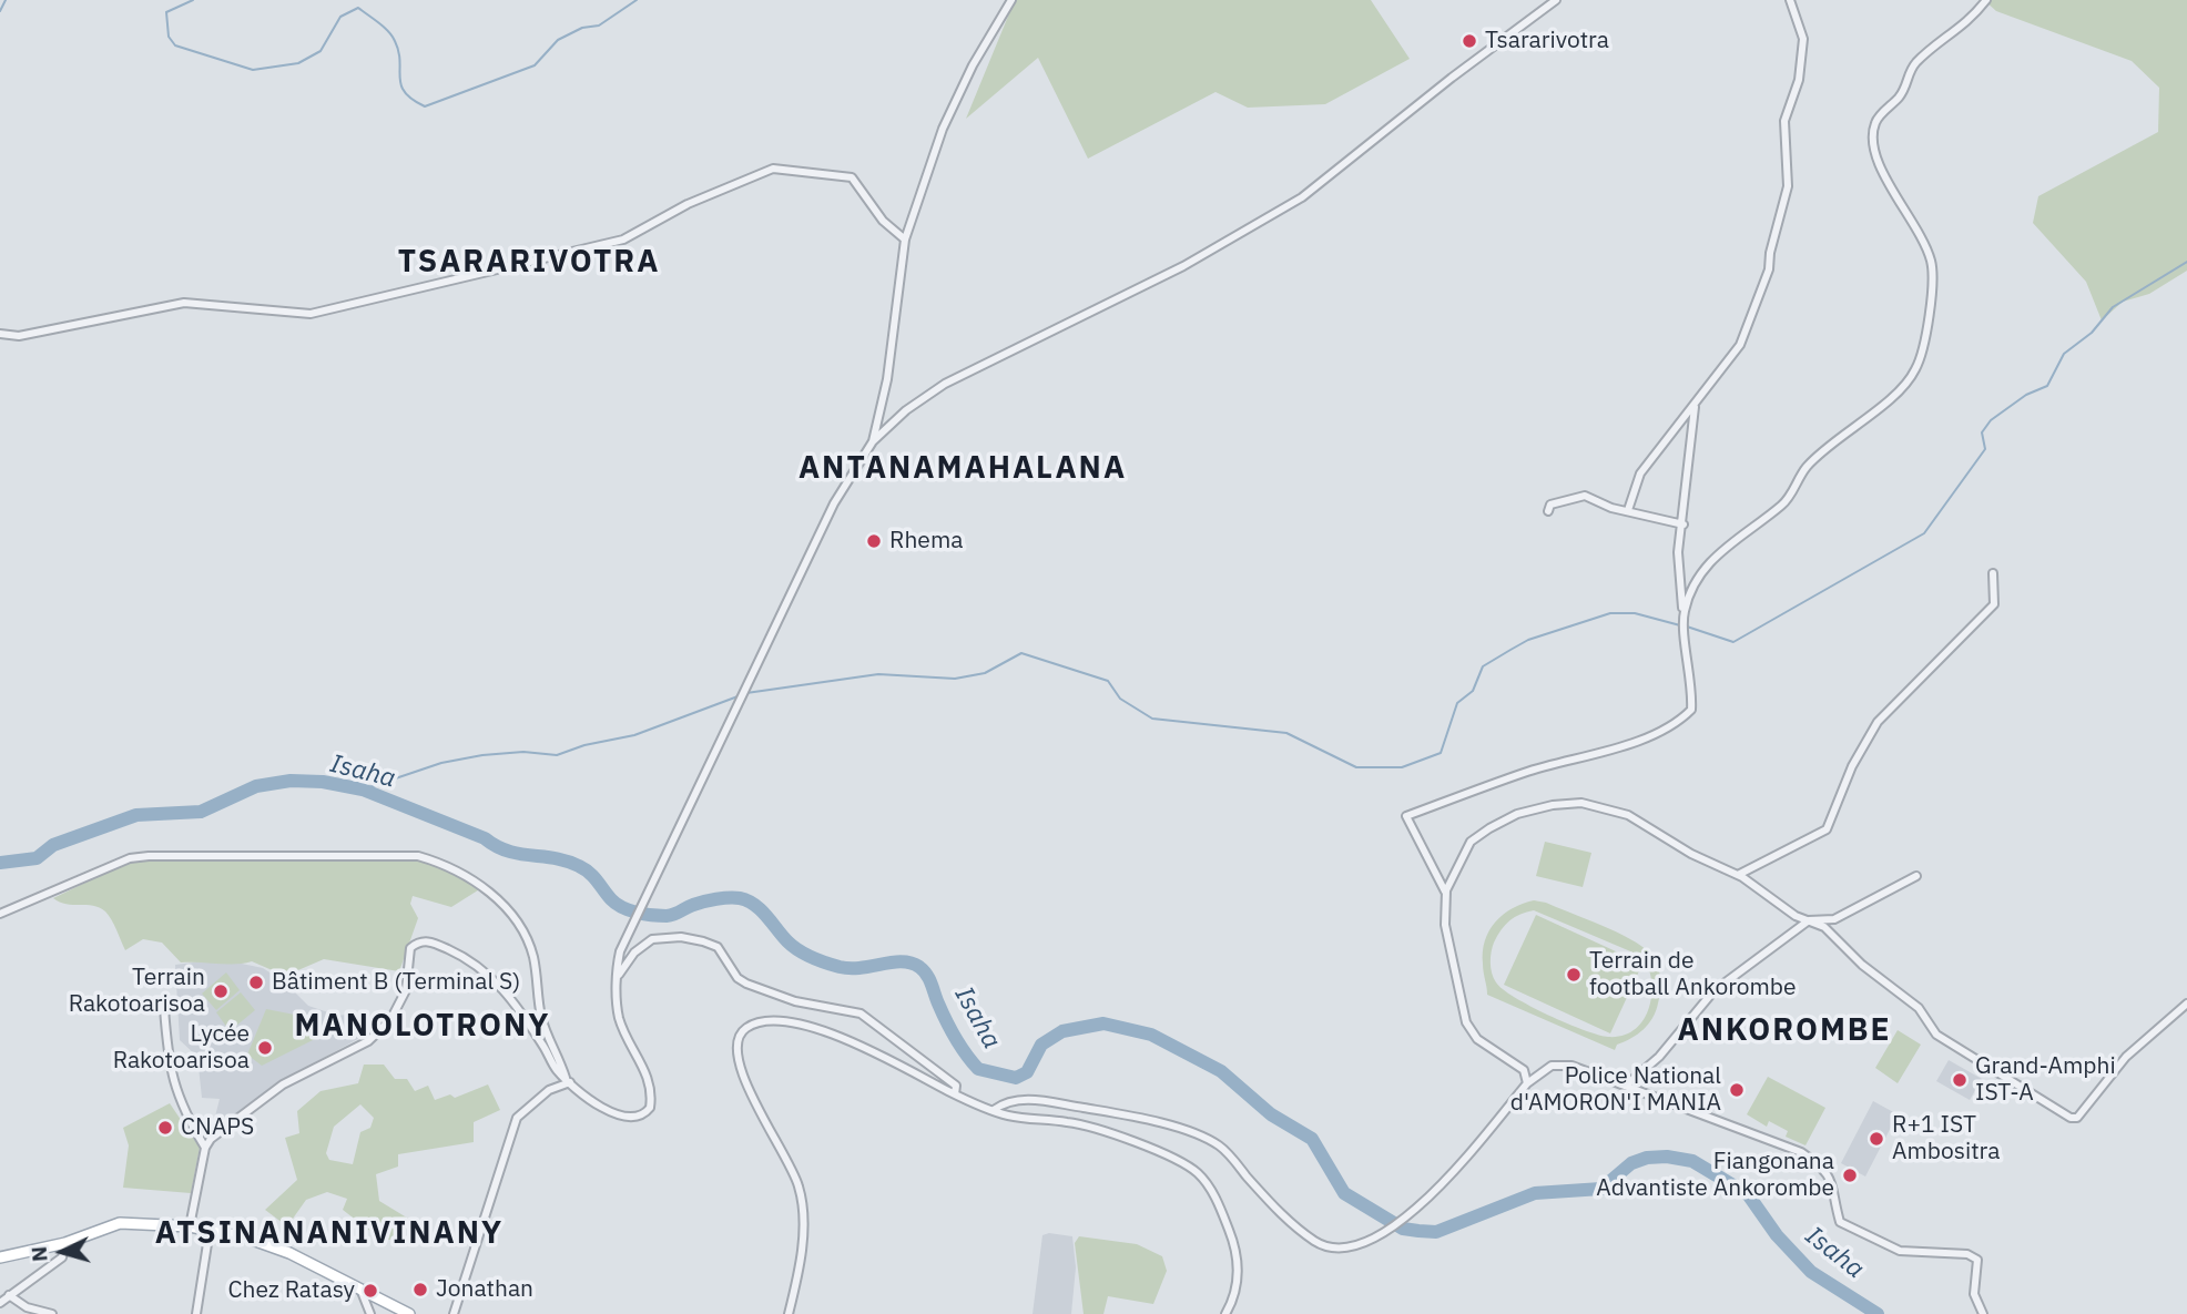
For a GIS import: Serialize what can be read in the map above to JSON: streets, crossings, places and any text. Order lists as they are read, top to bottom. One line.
{"districts":["TSARARIVOTRA","ANTANAMAHALANA","MANOLOTRONY","ANKOROMBE","ATSINANANIVINANY"],"water":["Isaha"],"places":["Tsararivotra","Rhema","Terrain de football Ankorombe","Bâtiment B (Terminal S)","Terrain Rakotoarisoa","Lycée Rakotoarisoa","Grand-Amphi IST-A","Police National d'AMORON'I MANIA","CNAPS","R+1 IST Ambositra","Fiangonana Advantiste Ankorombe","Jonathan","Chez Ratasy"],"north":"left"}
